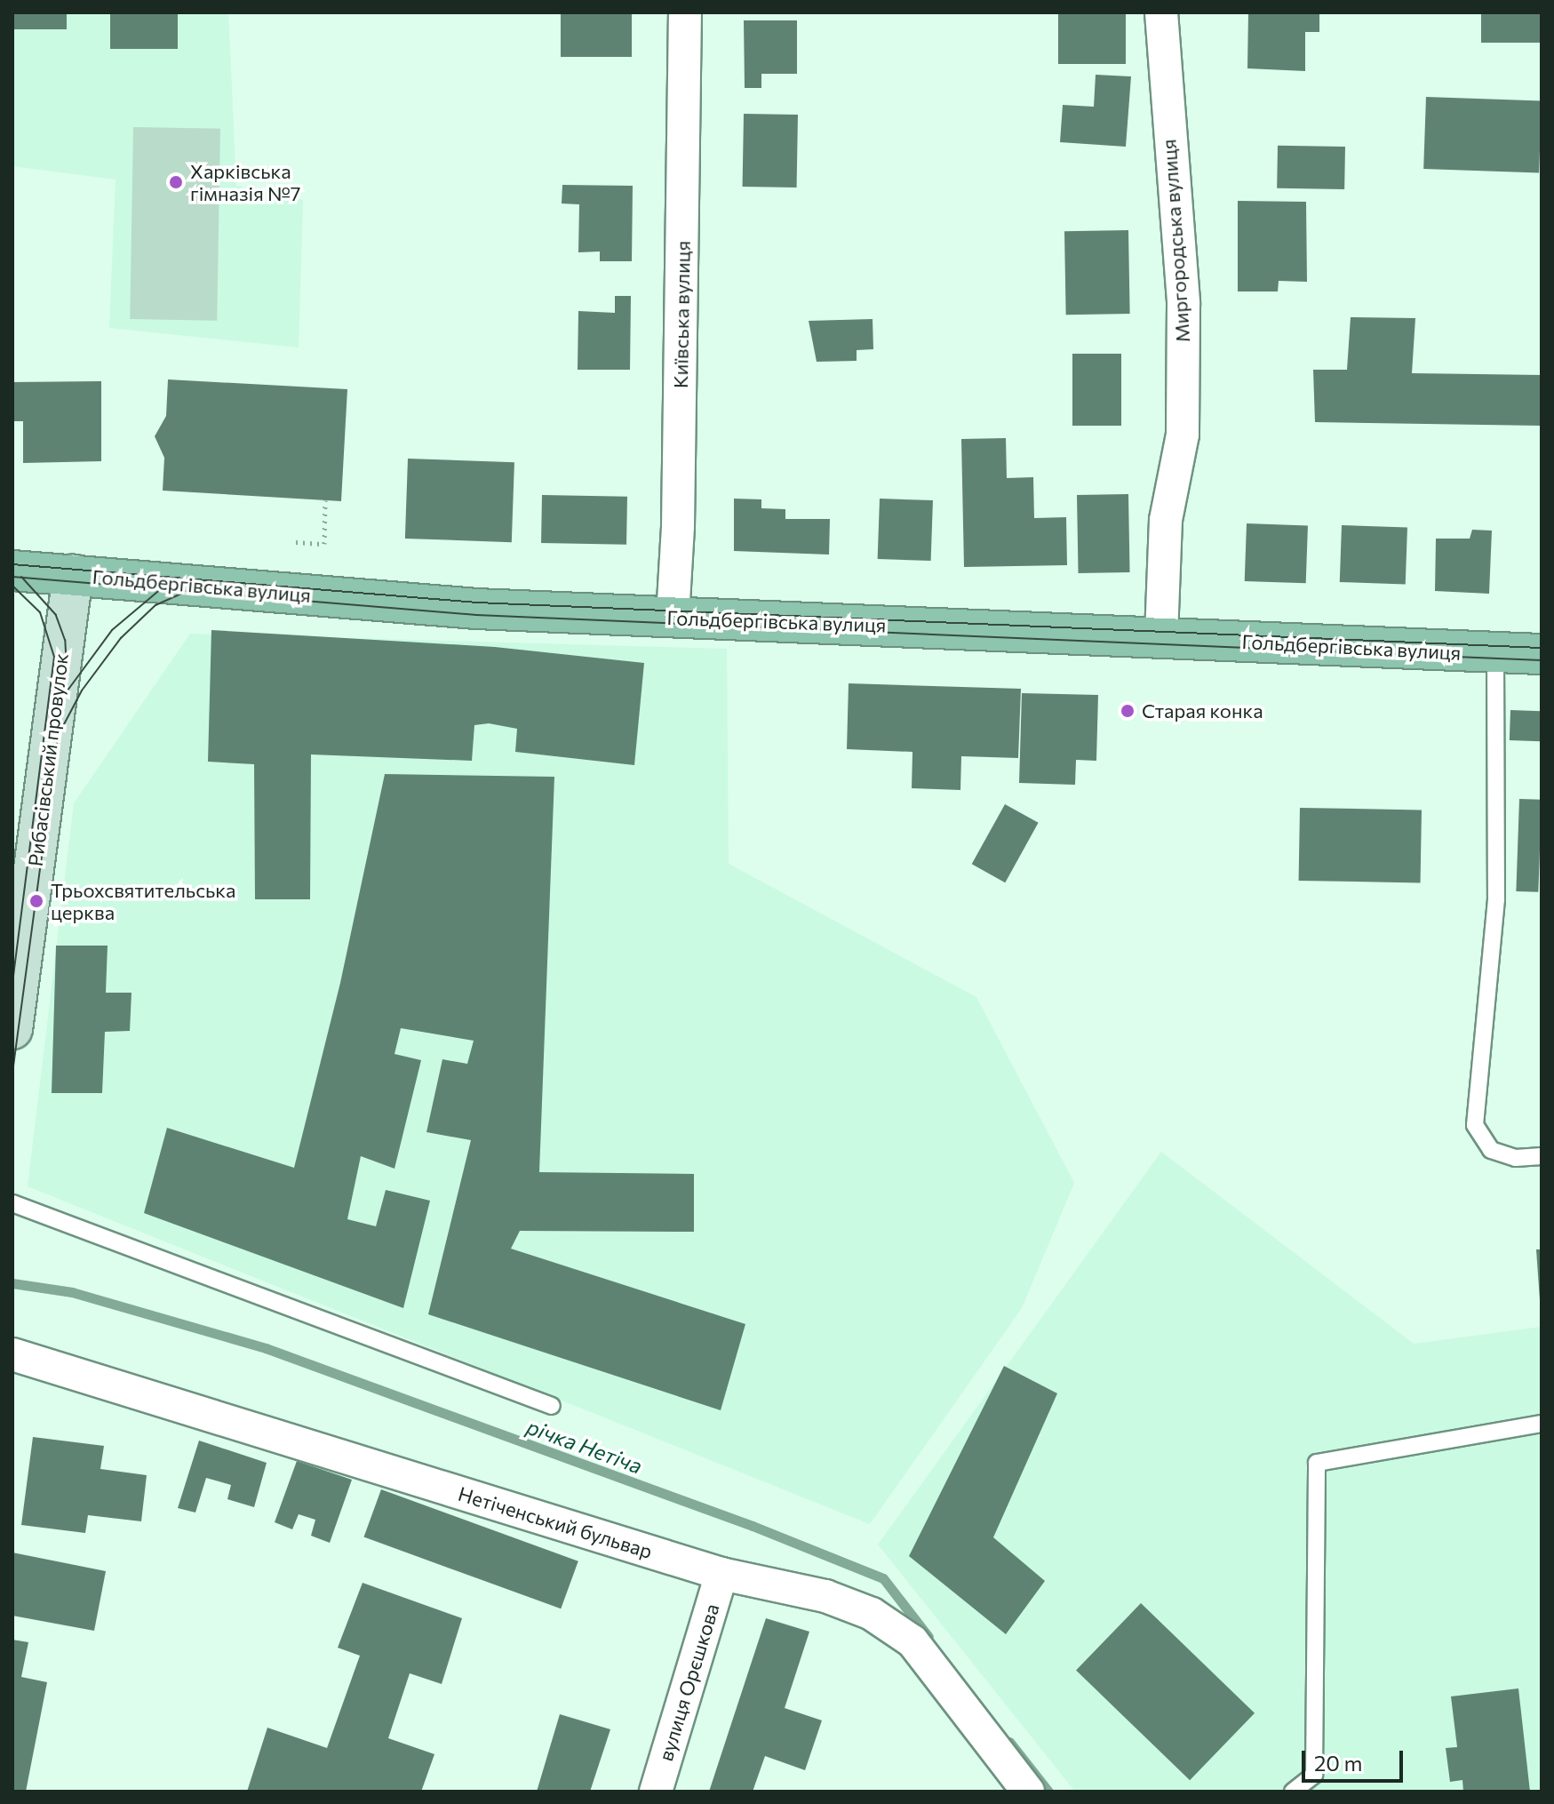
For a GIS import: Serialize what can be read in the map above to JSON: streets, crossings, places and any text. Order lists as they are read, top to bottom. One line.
{"streets":{"main road":["Гольдбергівська вулиця","Рибасівський провулок"],"street":["Миргородська вулиця","Київська вулиця","Нетіченський бульвар","вулиця Орєшкова"]},"crossings":[["Миргородська вулиця","Гольдбергівська вулиця"],["Київська вулиця","Гольдбергівська вулиця"],["Гольдбергівська вулиця","Рибасівський провулок"],["Нетіченський бульвар","вулиця Орєшкова"]],"water":["річка Нетіча"],"places":["Харківська гімназія №7","Старая конка","Трьохсвятительська церква"],"scale_bar":"20 m"}
